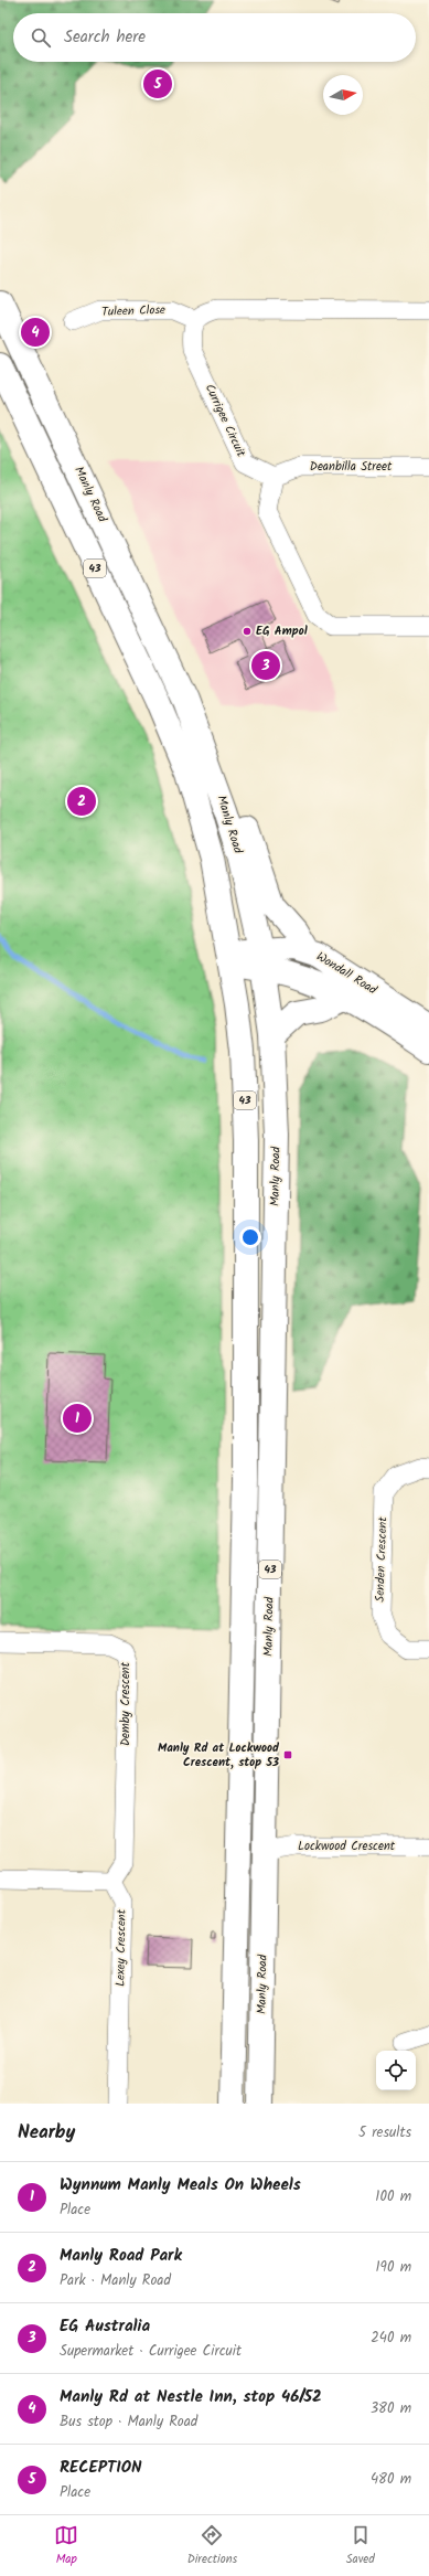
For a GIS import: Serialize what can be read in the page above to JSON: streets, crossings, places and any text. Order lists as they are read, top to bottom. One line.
{"streets":{"main road":["Manly Road","43","Wondall Road"],"street":["Tuleen Close","Currigee Circuit","Deanbilla Street","Senden Crescent","Demby Crescent","Lockwood Crescent","Lexey Crescent"]},"crossings":[["Tuleen Close","Currigee Circuit"],["Currigee Circuit","Deanbilla Street"],["Manly Road","Wondall Road"],["Manly Road","Lockwood Crescent"],["Demby Crescent","Lexey Crescent"]],"places":{"other":["EG Ampol"],"transit":["Manly Rd at Lockwood Crescent, stop 53"]},"north":"right","page":{"search":"Search here","pins":["5","4","3","2","1"],"heading":["Nearby","5 results"],"list":[{"mark":"1","name":"Wynnum Manly Meals On Wheels","note":"Place","value":"100 m"},{"mark":"2","name":"Manly Road Park","note":"Park · Manly Road","value":"190 m"},{"mark":"3","name":"EG Australia","note":"Supermarket · Currigee Circuit","value":"240 m"},{"mark":"4","name":"Manly Rd at Nestle Inn, stop 46/52","note":"Bus stop · Manly Road","value":"380 m"},{"mark":"5","name":"RECEPTION","note":"Place","value":"480 m"}],"nav":["Map","Directions","Saved"]}}
